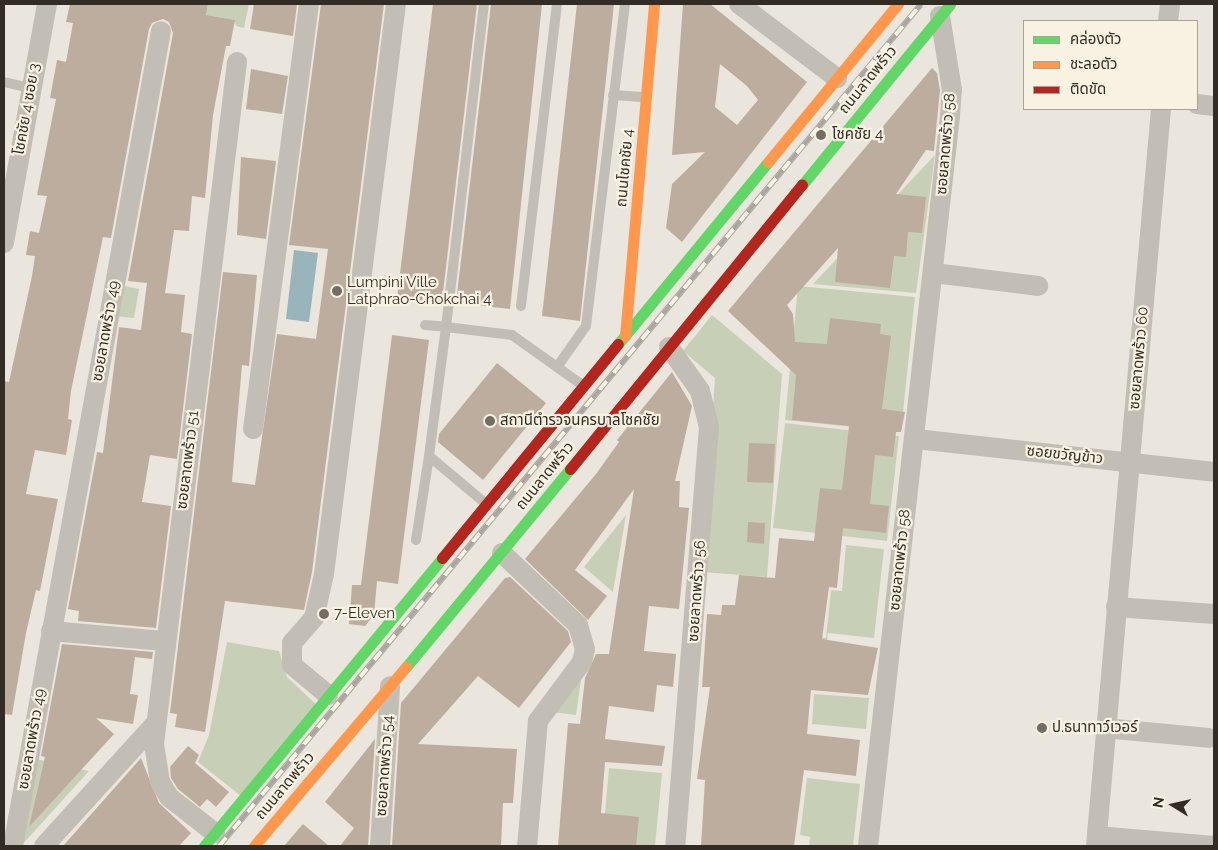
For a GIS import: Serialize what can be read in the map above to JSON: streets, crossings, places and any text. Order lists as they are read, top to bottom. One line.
{"streets":{"main road":["ถนนลาดพร้าว","ถนนโชคชัย 4"],"street":["โชคชัย 4 ซอย 3","ซอยลาดพร้าว 58","ซอยลาดพร้าว 49","ซอยลาดพร้าว 60","ซอยขวัญข้าว","ซอยลาดพร้าว 51","ซอยลาดพร้าว 56","ซอยลาดพร้าว 54"]},"crossings":[["ถนนลาดพร้าว","ซอยลาดพร้าว 58"],["ถนนลาดพร้าว","ถนนโชคชัย 4"],["ถนนลาดพร้าว","ซอยลาดพร้าว 51"],["ถนนลาดพร้าว","ซอยลาดพร้าว 56"],["ถนนลาดพร้าว","ซอยลาดพร้าว 54"],["ซอยลาดพร้าว 58","ซอยขวัญข้าว"],["ซอยลาดพร้าว 60","ซอยขวัญข้าว"]],"places":["โชคชัย 4","Lumpini Ville Latphrao-Chokchai 4","สถานีตำรวจนครบาลโชคชัย","7-Eleven","ป.ธนาทาว์เวอร์"],"legend":["คล่องตัว","ชะลอตัว","ติดขัด"],"north":"left"}
